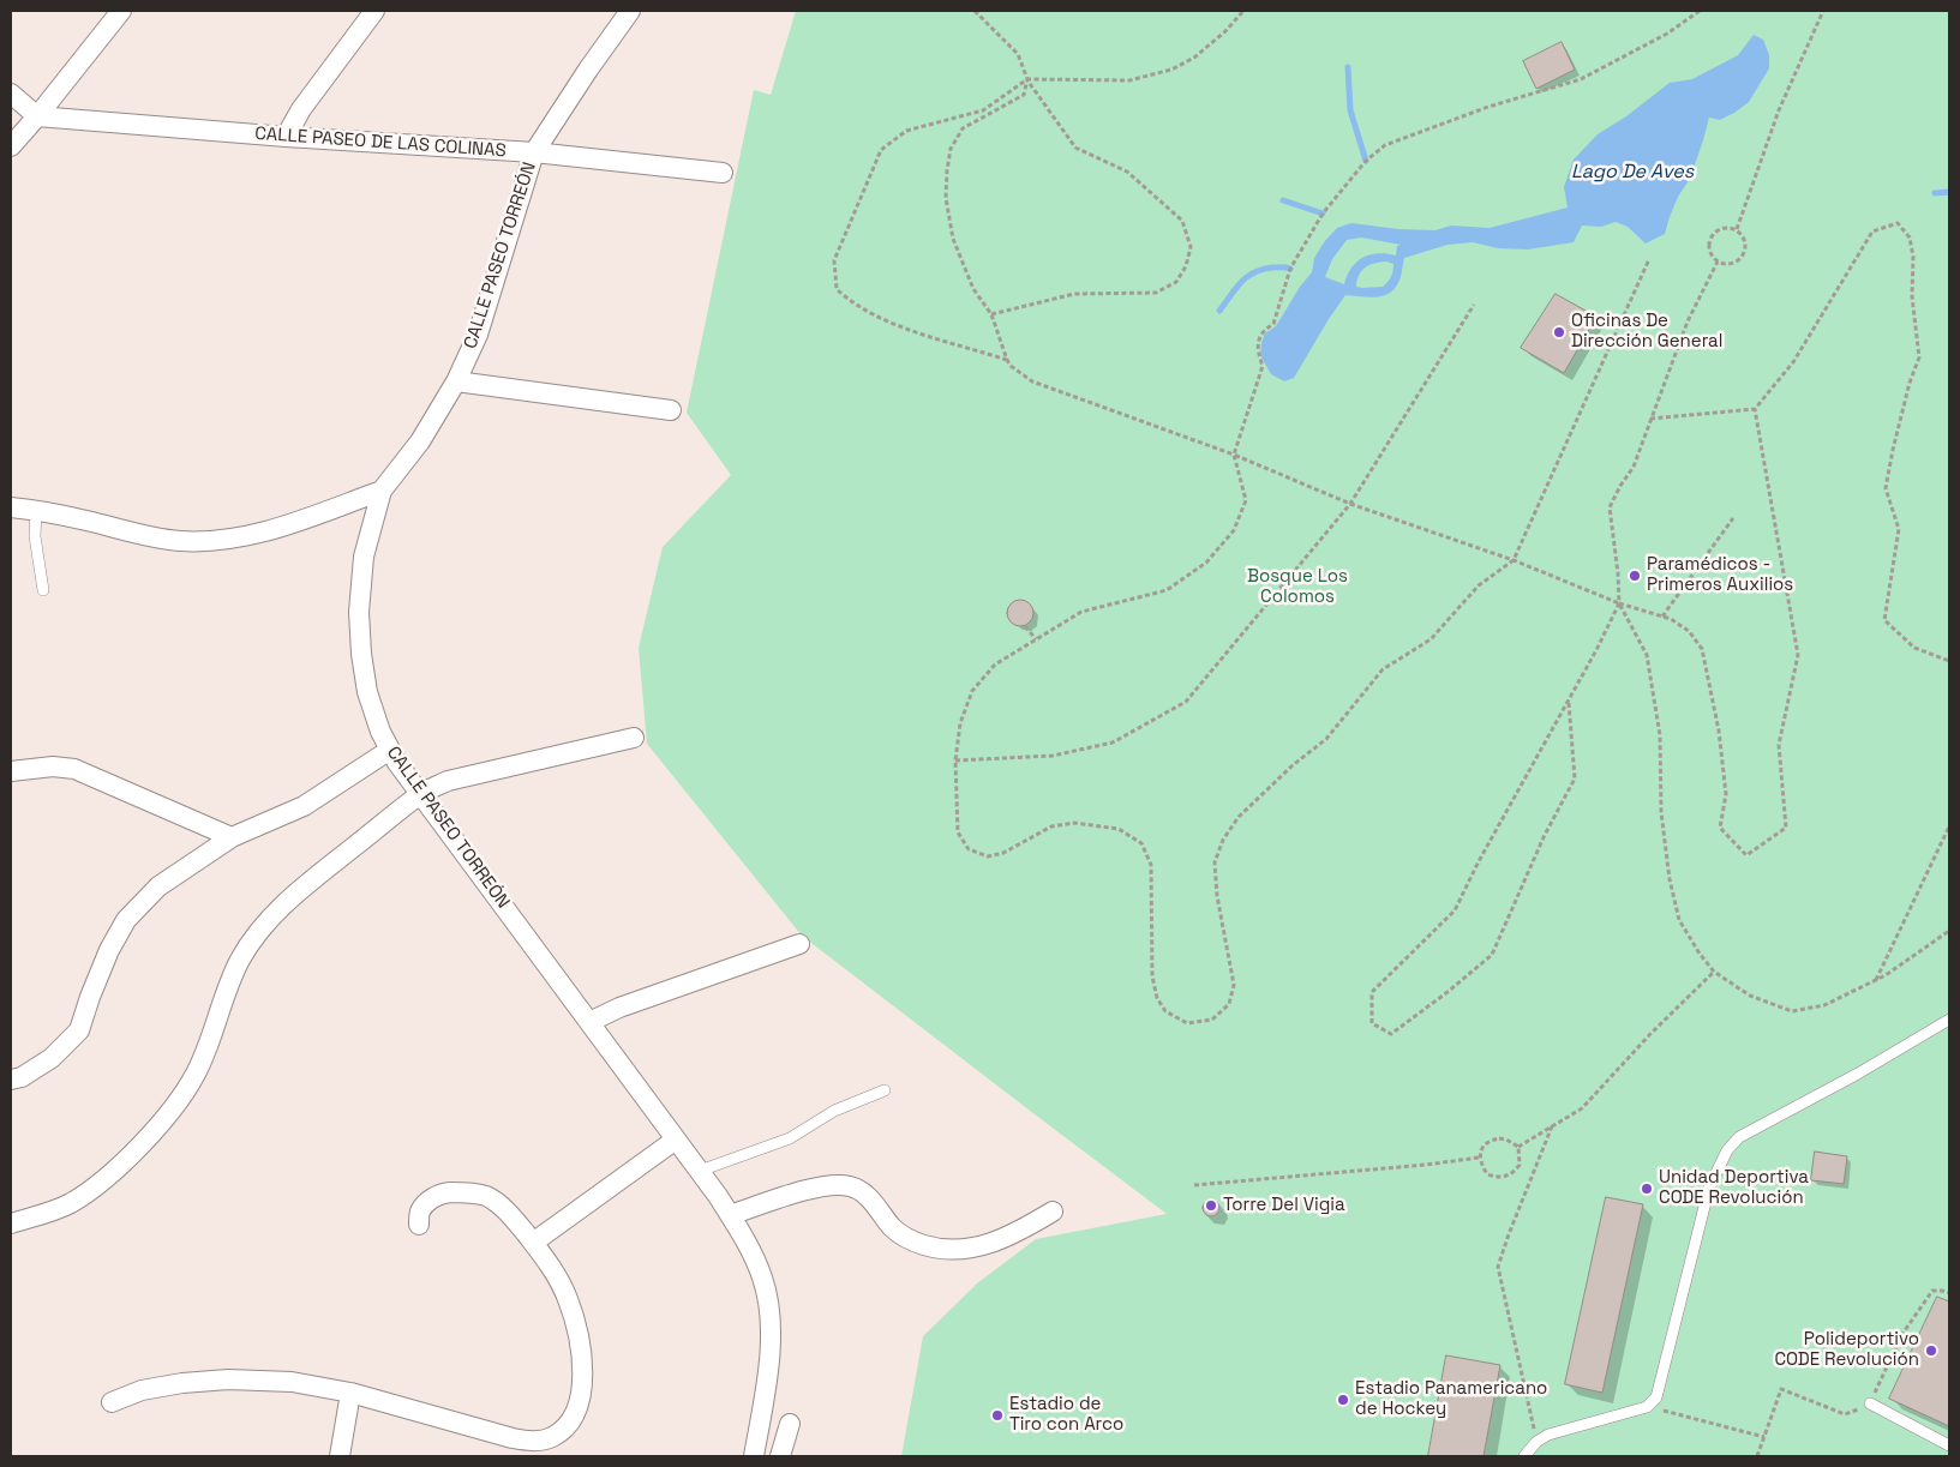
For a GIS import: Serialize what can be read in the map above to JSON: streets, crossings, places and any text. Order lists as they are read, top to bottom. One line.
{"streets":{"street":["CALLE PASEO DE LAS COLINAS","CALLE PASEO TORREÓN"]},"crossings":[["CALLE PASEO DE LAS COLINAS","CALLE PASEO TORREÓN"]],"water":["Lago De Aves"],"parks":["Bosque Los Colomos"],"places":["Oficinas De Dirección General","Paramédicos - Primeros Auxilios","Unidad Deportiva CODE Revolución","Torre Del Vigia","Polideportivo CODE Revolución","Estadio Panamericano de Hockey","Estadio de Tiro con Arco"]}
